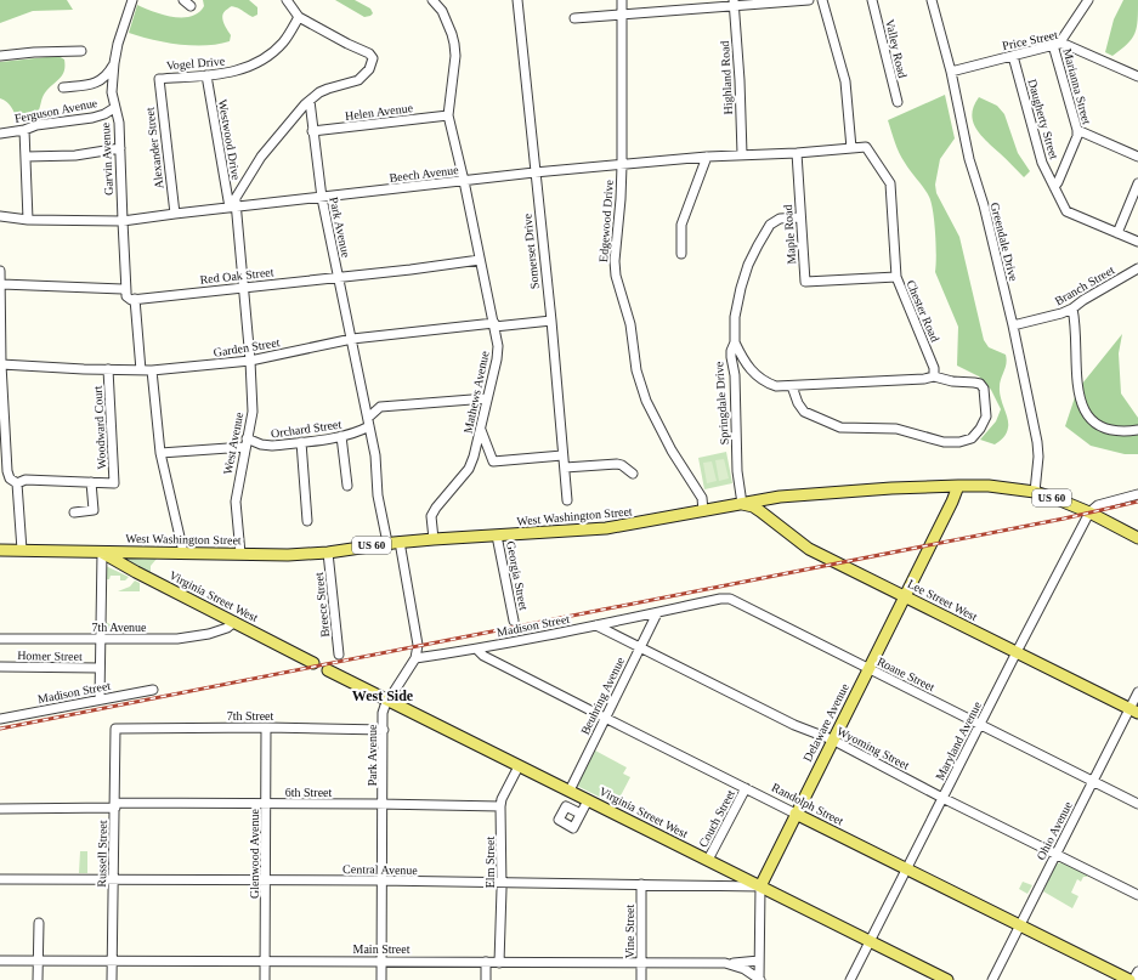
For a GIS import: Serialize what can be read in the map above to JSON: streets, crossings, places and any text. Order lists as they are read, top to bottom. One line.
{"streets":{"main road":["US 60","West Washington Street","Virginia Street West","Lee Street West","Delaware Avenue","Randolph Street"],"street":["Price Street","Valley Road","Vogel Drive","Highland Road","Marianna Street","Ferguson Avenue","Helen Avenue","Daugherty Street","Westwood Drive","Alexander Street","Garvin Avenue","Beech Avenue","Edgewood Drive","Park Avenue","Maple Road","Greendale Drive","Somerset Drive","Red Oak Street","Branch Street","Chester Road","Garden Street","Mathews Avenue","Springdale Drive","Woodward Court","Orchard Street","West Avenue","Georgia Street","Breece Street","Madison Street","7th Avenue","Homer Street","Roane Street","Beuhring Avenue","7th Street","Maryland Avenue","Wyoming Street","6th Street","Couch Street","Ohio Avenue","Russell Street","Glenwood Avenue","Elm Street","Central Avenue","Vine Street","Main Street"]},"crossings":[["Price Street","Marianna Street"],["Price Street","Daugherty Street"],["Price Street","Greendale Drive"],["Vogel Drive","Westwood Drive"],["Vogel Drive","Alexander Street"],["Highland Road","Beech Avenue"],["Marianna Street","Daugherty Street"],["Ferguson Avenue","Garvin Avenue"],["Helen Avenue","Park Avenue"],["Helen Avenue","Mathews Avenue"],["Westwood Drive","Beech Avenue"],["Westwood Drive","West Avenue"],["Alexander Street","Beech Avenue"],["Garvin Avenue","Beech Avenue"],["Beech Avenue","Edgewood Drive"],["Beech Avenue","Park Avenue"],["Beech Avenue","Maple Road"],["Beech Avenue","Somerset Drive"],["Beech Avenue","Chester Road"],["Beech Avenue","Mathews Avenue"],["Beech Avenue","West Avenue"],["Edgewood Drive","West Washington Street"],["Park Avenue","Red Oak Street"],["Park Avenue","Garden Street"],["Park Avenue","Orchard Street"],["Park Avenue","West Avenue"],["Park Avenue","West Washington Street"],["Park Avenue","Virginia Street West"],["Park Avenue","Madison Street"],["Park Avenue","7th Street"],["Park Avenue","6th Street"],["Park Avenue","Central Avenue"],["Park Avenue","Main Street"],["Maple Road","Chester Road"],["Maple Road","Springdale Drive"],["Greendale Drive","Branch Street"],["Greendale Drive","West Washington Street"],["Somerset Drive","Garden Street"],["Red Oak Street","Mathews Avenue"],["Red Oak Street","West Avenue"],["Garden Street","Mathews Avenue"],["Garden Street","Woodward Court"],["Garden Street","West Avenue"],["Mathews Avenue","Orchard Street"],["Mathews Avenue","West Washington Street"],["Springdale Drive","West Washington Street"],["Springdale Drive","Lee Street West"],["Orchard Street","West Avenue"],["West Avenue","West Washington Street"],["West Washington Street","Georgia Street"],["West Washington Street","Virginia Street West"],["West Washington Street","Lee Street West"],["West Washington Street","Breece Street"],["West Washington Street","Delaware Avenue"],["West Washington Street","Maryland Avenue"],["Virginia Street West","7th Avenue"],["Virginia Street West","Beuhring Avenue"],["Virginia Street West","Delaware Avenue"],["Virginia Street West","Maryland Avenue"],["Virginia Street West","Couch Street"],["Virginia Street West","Elm Street"],["Virginia Street West","Central Avenue"],["Lee Street West","Delaware Avenue"],["Lee Street West","Maryland Avenue"],["Lee Street West","Ohio Avenue"],["Madison Street","Roane Street"],["Madison Street","Beuhring Avenue"],["Madison Street","Wyoming Street"],["Madison Street","Randolph Street"],["Roane Street","Beuhring Avenue"],["Roane Street","Delaware Avenue"],["Roane Street","Maryland Avenue"],["Roane Street","Ohio Avenue"],["Beuhring Avenue","Wyoming Street"],["Beuhring Avenue","Randolph Street"],["7th Street","Russell Street"],["7th Street","Glenwood Avenue"],["Delaware Avenue","Wyoming Street"],["Delaware Avenue","Randolph Street"],["Delaware Avenue","Central Avenue"],["Delaware Avenue","Main Street"],["Maryland Avenue","Wyoming Street"],["Maryland Avenue","Randolph Street"],["Wyoming Street","Ohio Avenue"],["6th Street","Russell Street"],["6th Street","Glenwood Avenue"],["6th Street","Elm Street"],["Randolph Street","Couch Street"],["Randolph Street","Ohio Avenue"],["Russell Street","Central Avenue"],["Russell Street","Main Street"],["Glenwood Avenue","Central Avenue"],["Glenwood Avenue","Main Street"],["Elm Street","Central Avenue"],["Elm Street","Main Street"],["Central Avenue","Vine Street"],["Vine Street","Main Street"]],"districts":["West Side"]}
